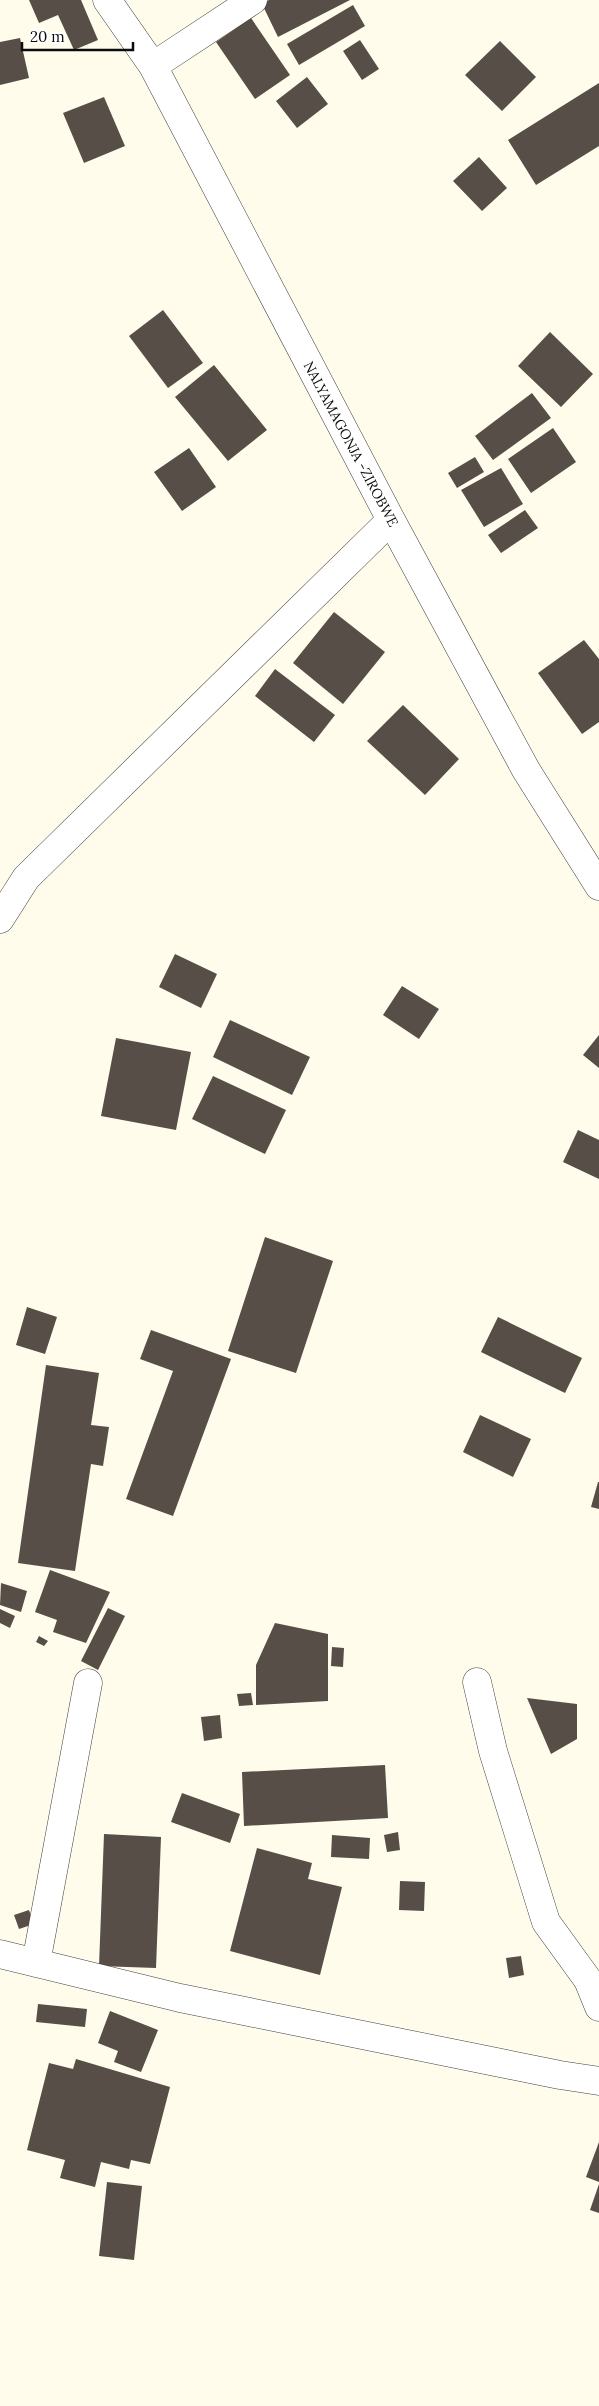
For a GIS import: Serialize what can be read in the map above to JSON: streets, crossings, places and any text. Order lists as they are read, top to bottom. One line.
{"streets":{"street":["NALYAMAGONJA -ZIROBWE"]},"scale_bar":"20 m"}
